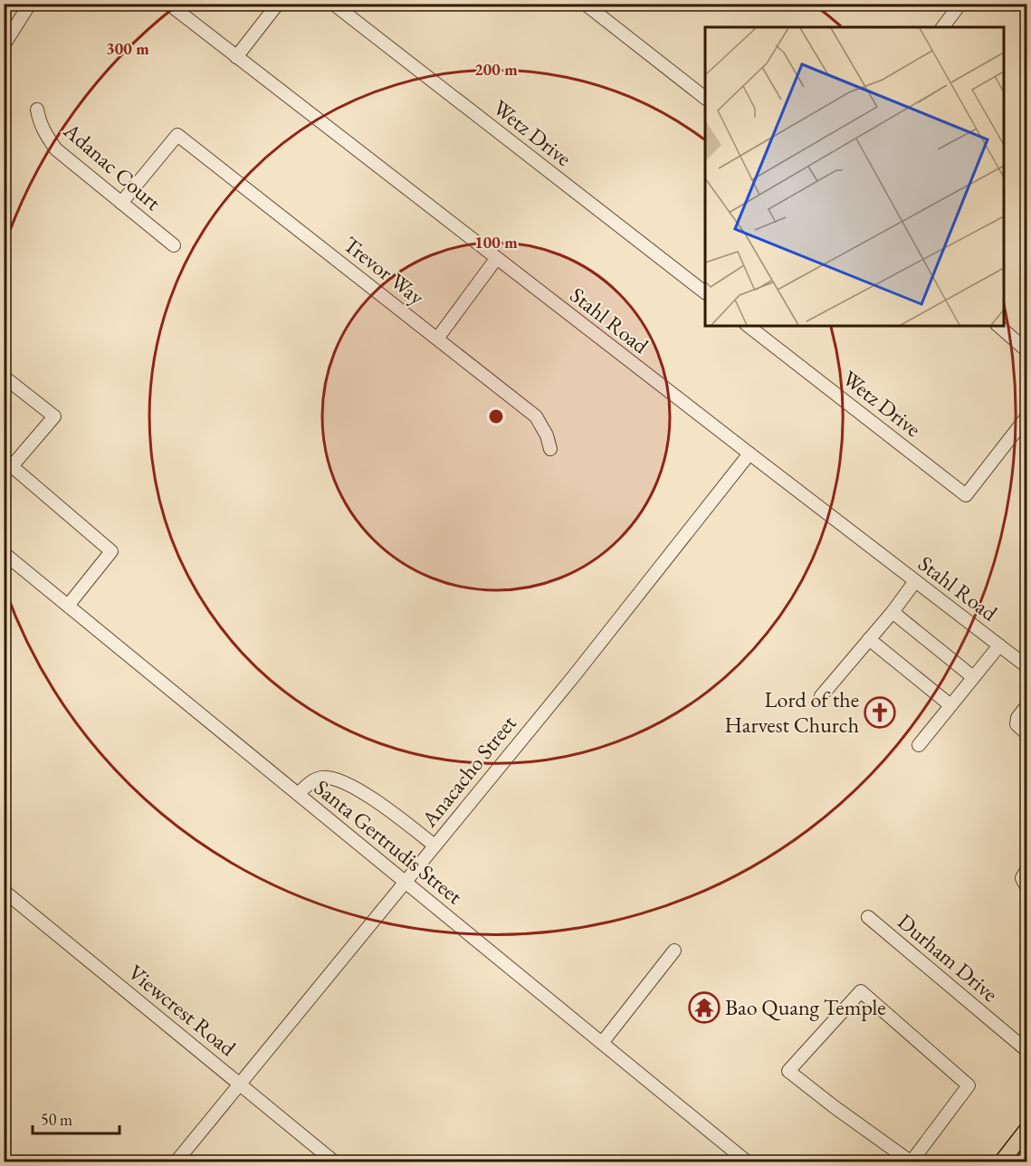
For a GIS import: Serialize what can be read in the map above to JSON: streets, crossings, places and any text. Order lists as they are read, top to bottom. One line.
{"streets":{"street":["Wetz Drive","Adanac Court","Trevor Way","Stahl Road","Anacacho Street","Santa Gertrudis Street","Durham Drive","Viewcrest Road"]},"crossings":[["Adanac Court","Trevor Way"],["Stahl Road","Anacacho Street"],["Anacacho Street","Santa Gertrudis Street"],["Anacacho Street","Viewcrest Road"]],"places":{"church":["Lord of the Harvest Church"],"temple":["Bao Quang Temple"]},"scale_bar":"50 m","rings":["300 m","200 m","100 m"]}
